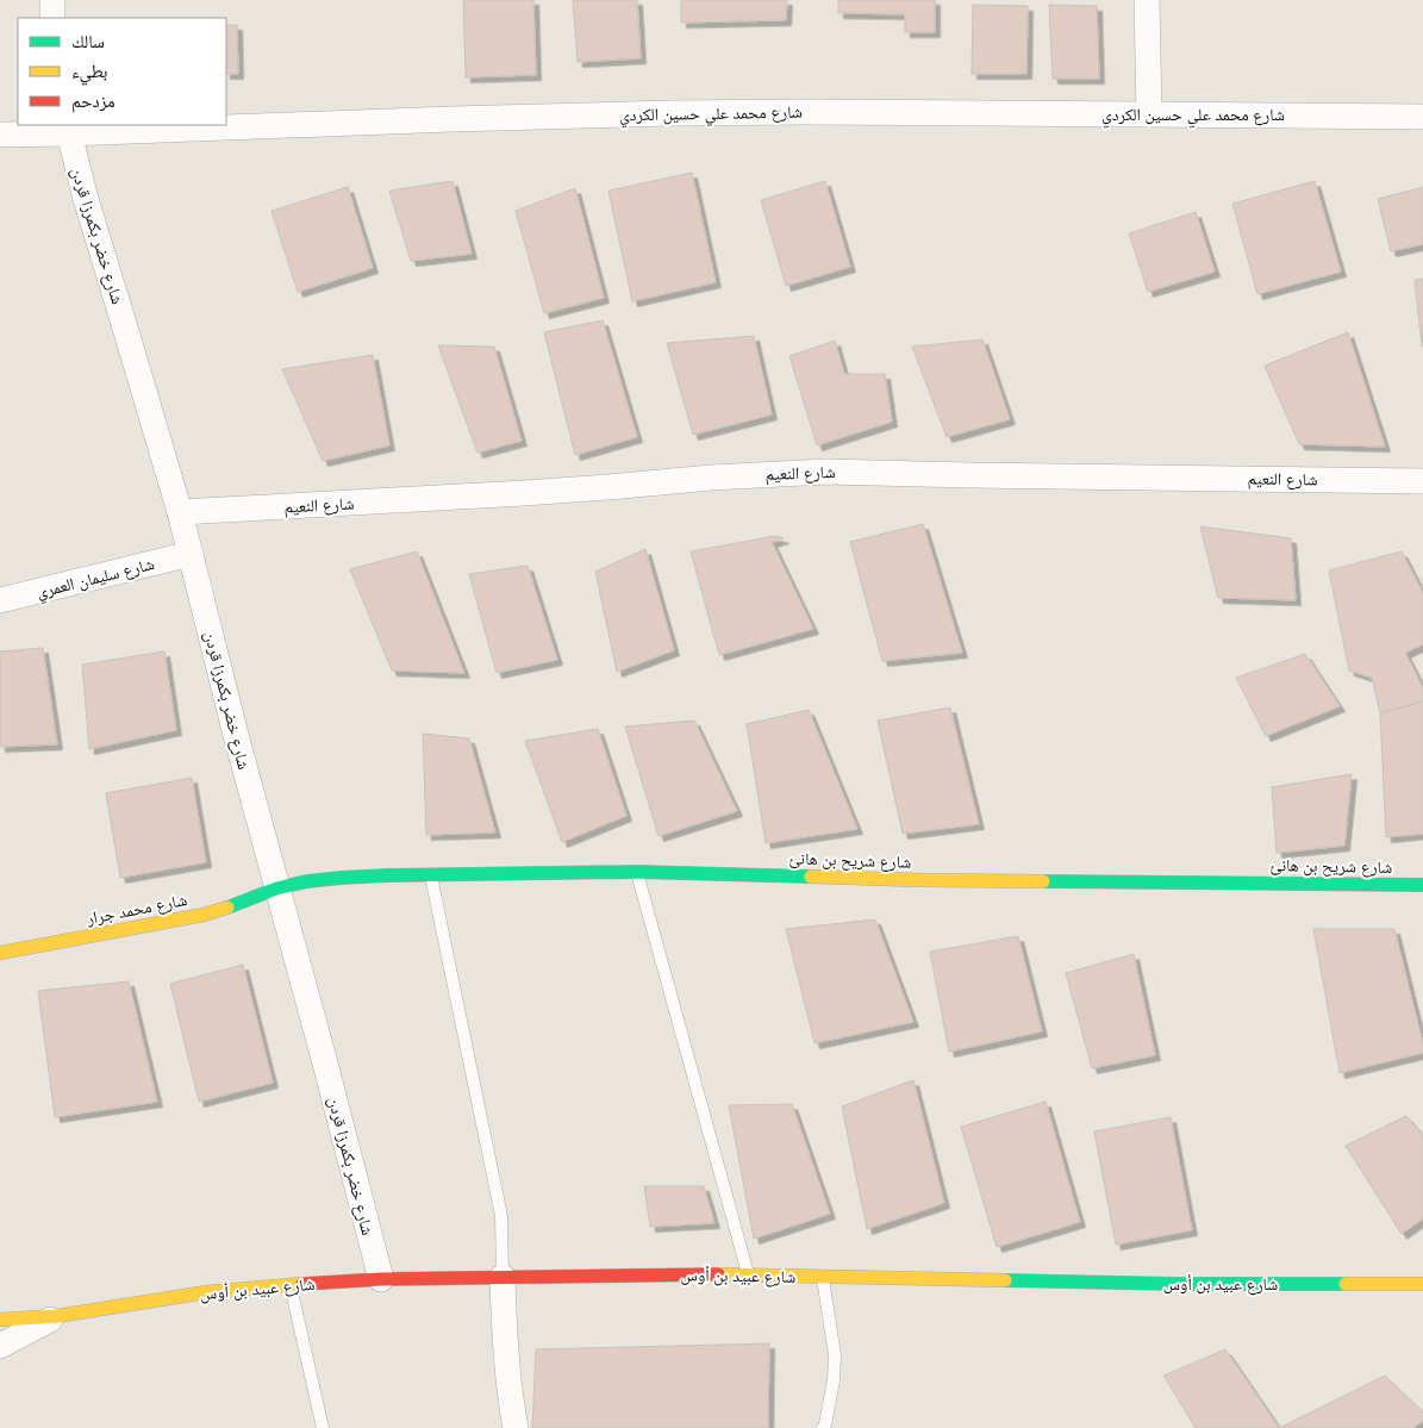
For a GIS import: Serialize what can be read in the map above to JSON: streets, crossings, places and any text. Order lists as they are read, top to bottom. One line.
{"streets":{"street":["شارع محمد علي حسين الكردي","شارع خضر بكمرزا قردن","شارع النعيم","شارع سليمان العمري","شارع شريح بن هانئ","شارع محمد جرار","شارع عبيد بن أوس"]},"crossings":[["شارع محمد علي حسين الكردي","شارع خضر بكمرزا قردن"],["شارع خضر بكمرزا قردن","شارع النعيم"],["شارع خضر بكمرزا قردن","شارع سليمان العمري"],["شارع خضر بكمرزا قردن","شارع شريح بن هانئ"],["شارع خضر بكمرزا قردن","شارع محمد جرار"],["شارع خضر بكمرزا قردن","شارع عبيد بن أوس"],["شارع شريح بن هانئ","شارع محمد جرار"]],"legend":["سالك","بطيء","مزدحم"]}
